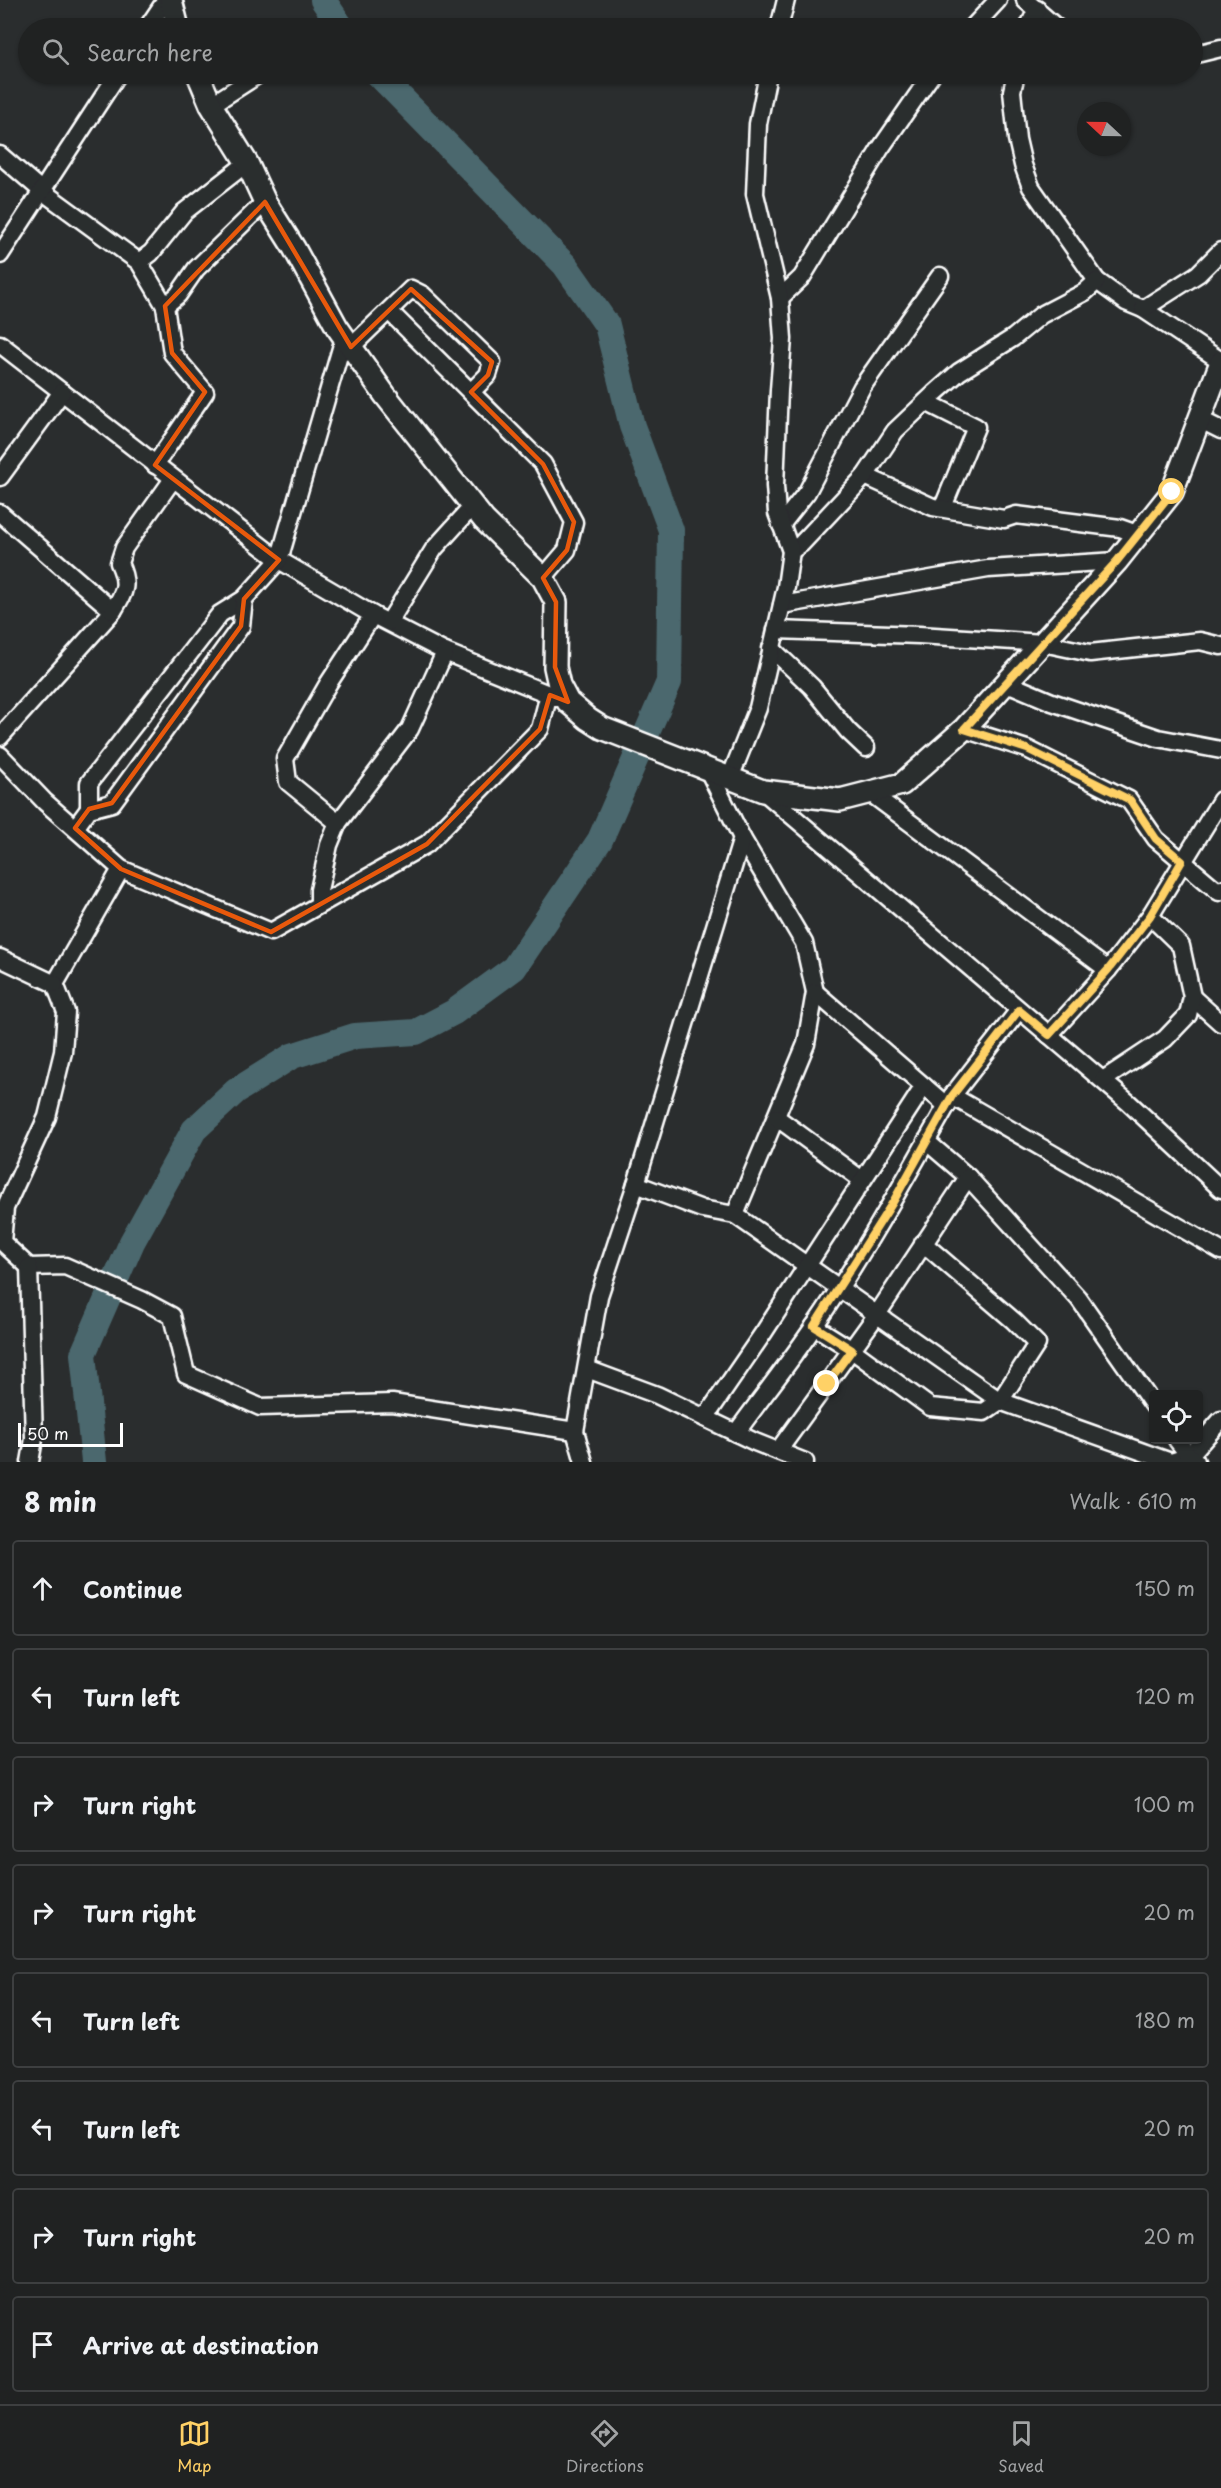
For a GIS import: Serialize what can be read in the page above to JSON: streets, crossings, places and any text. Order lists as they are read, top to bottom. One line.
{"scale_bar":"50 m","north":"left","page":{"search":"Search here","scale":"50 m","heading":["8 min","Walk · 610 m"],"list":[["Continue","150 m"],["Turn left","120 m"],["Turn right","100 m"],["Turn right","20 m"],["Turn left","180 m"],["Turn left","20 m"],["Turn right","20 m"],"Arrive at destination"],"nav":["Map","Directions","Saved"]}}
